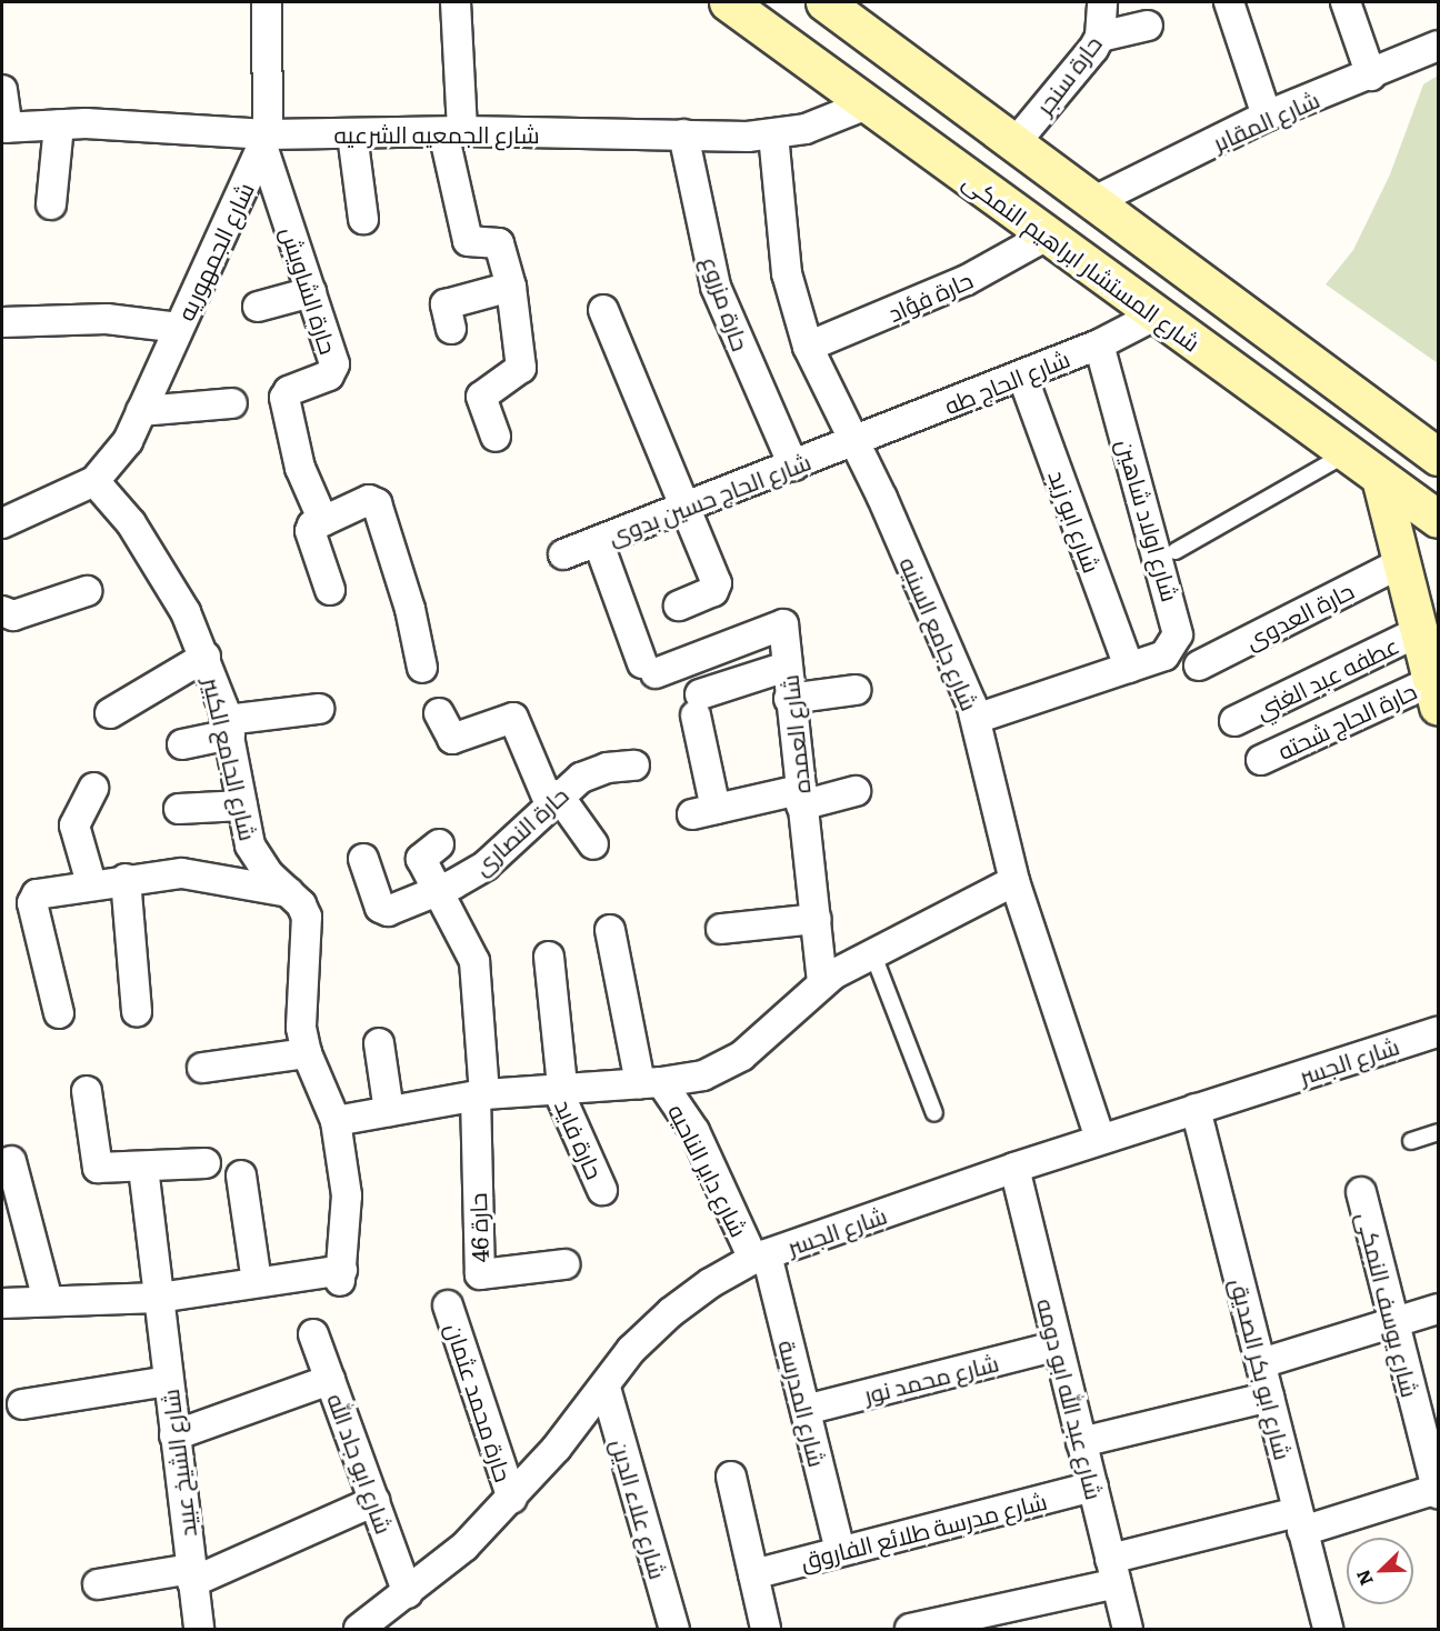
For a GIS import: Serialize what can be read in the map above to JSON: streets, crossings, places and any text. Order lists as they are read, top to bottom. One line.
{"streets":{"main road":["شارع المستشار ابراهيم النمكى"],"street":["حارة سنجر","شارع المقابر","شارع الجمعيه الشرعيه","شارع الجمهوريه","حارة الشاويش","حارة فؤاد","حارة مزروع","شارع الحاج طه","شارع الحاج حسين بدوى","شارع اولاد شاهين","شارع ابو زيد","حارة العدوى","شارع جامع السنيه","عطفه عبد الغني","حارة الحاج شحته","شارع العمده","شارع الجامع الكبير","حارة النصارى","شارع الجسر","حارة فايد","شارع داير الناحيه","حارة 46","شارع يوسف النمكى","شارع ابو بكر الصديق","شارع محمد نور","شارع عبد الله ابو دومه","حارة محمد عثمان","شارع المدرسة","شارع الشيخ عبيد","شارع ابو جاد الله","شارع علاء الدين","شارع مدرسة طلائع الفاروق"]},"crossings":[["شارع الجمعيه الشرعيه","شارع الجمهوريه"],["شارع الجمعيه الشرعيه","شارع المستشار ابراهيم النمكى"],["شارع الجمعيه الشرعيه","حارة الشاويش"],["شارع الجمعيه الشرعيه","حارة مزروع"],["شارع الجمعيه الشرعيه","شارع جامع السنيه"],["شارع الجمهوريه","حارة الشاويش"],["شارع الجمهوريه","شارع الجامع الكبير"],["شارع المستشار ابراهيم النمكى","حارة فؤاد"],["شارع المستشار ابراهيم النمكى","شارع الحاج طه"],["حارة فؤاد","شارع جامع السنيه"],["حارة مزروع","شارع الحاج حسين بدوى"],["شارع الحاج طه","شارع الحاج حسين بدوى"],["شارع الحاج طه","شارع اولاد شاهين"],["شارع الحاج طه","شارع ابو زيد"],["شارع الحاج طه","شارع جامع السنيه"],["شارع الحاج حسين بدوى","شارع جامع السنيه"],["شارع الحاج حسين بدوى","شارع العمده"],["شارع اولاد شاهين","شارع ابو زيد"],["شارع اولاد شاهين","شارع جامع السنيه"],["شارع جامع السنيه","شارع الجسر"],["شارع الجسر","شارع داير الناحيه"],["شارع الجسر","شارع ابو بكر الصديق"],["شارع الجسر","شارع عبد الله ابو دومه"],["شارع الجسر","حارة محمد عثمان"],["شارع الجسر","شارع المدرسة"],["شارع الجسر","شارع ابو جاد الله"],["شارع الجسر","شارع علاء الدين"],["شارع داير الناحيه","شارع المدرسة"],["شارع محمد نور","شارع عبد الله ابو دومه"],["شارع محمد نور","شارع المدرسة"],["شارع عبد الله ابو دومه","شارع مدرسة طلائع الفاروق"],["شارع المدرسة","شارع مدرسة طلائع الفاروق"]],"north":"bottom left"}
